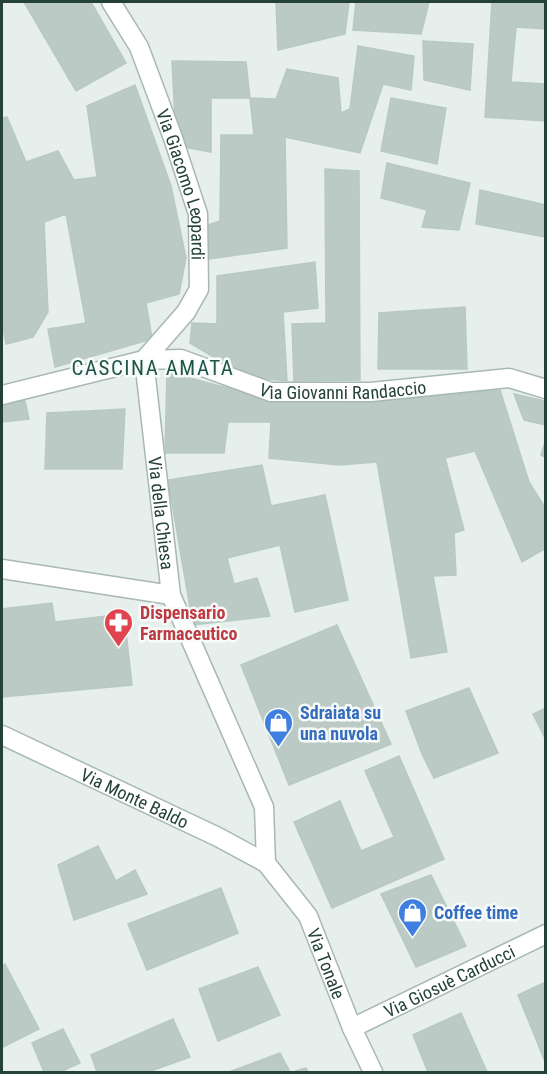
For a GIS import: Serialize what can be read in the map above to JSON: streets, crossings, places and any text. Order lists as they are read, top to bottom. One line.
{"streets":{"street":["Via Giacomo Leopardi","Via Giovanni Randaccio","Via della Chiesa","Via Monte Baldo","Via Tonale","Via Giosuè Carducci"]},"crossings":[["Via Giacomo Leopardi","Via Giovanni Randaccio"],["Via Giacomo Leopardi","Via della Chiesa"],["Via Giovanni Randaccio","Via della Chiesa"],["Via della Chiesa","Via Monte Baldo"],["Via della Chiesa","Via Tonale"],["Via Monte Baldo","Via Tonale"],["Via Tonale","Via Giosuè Carducci"]],"districts":["CASCINA AMATA"],"places":{"pharmacy":["Dispensario Farmaceutico"],"shop":["Sdraiata su una nuvola","Coffee time"]}}
